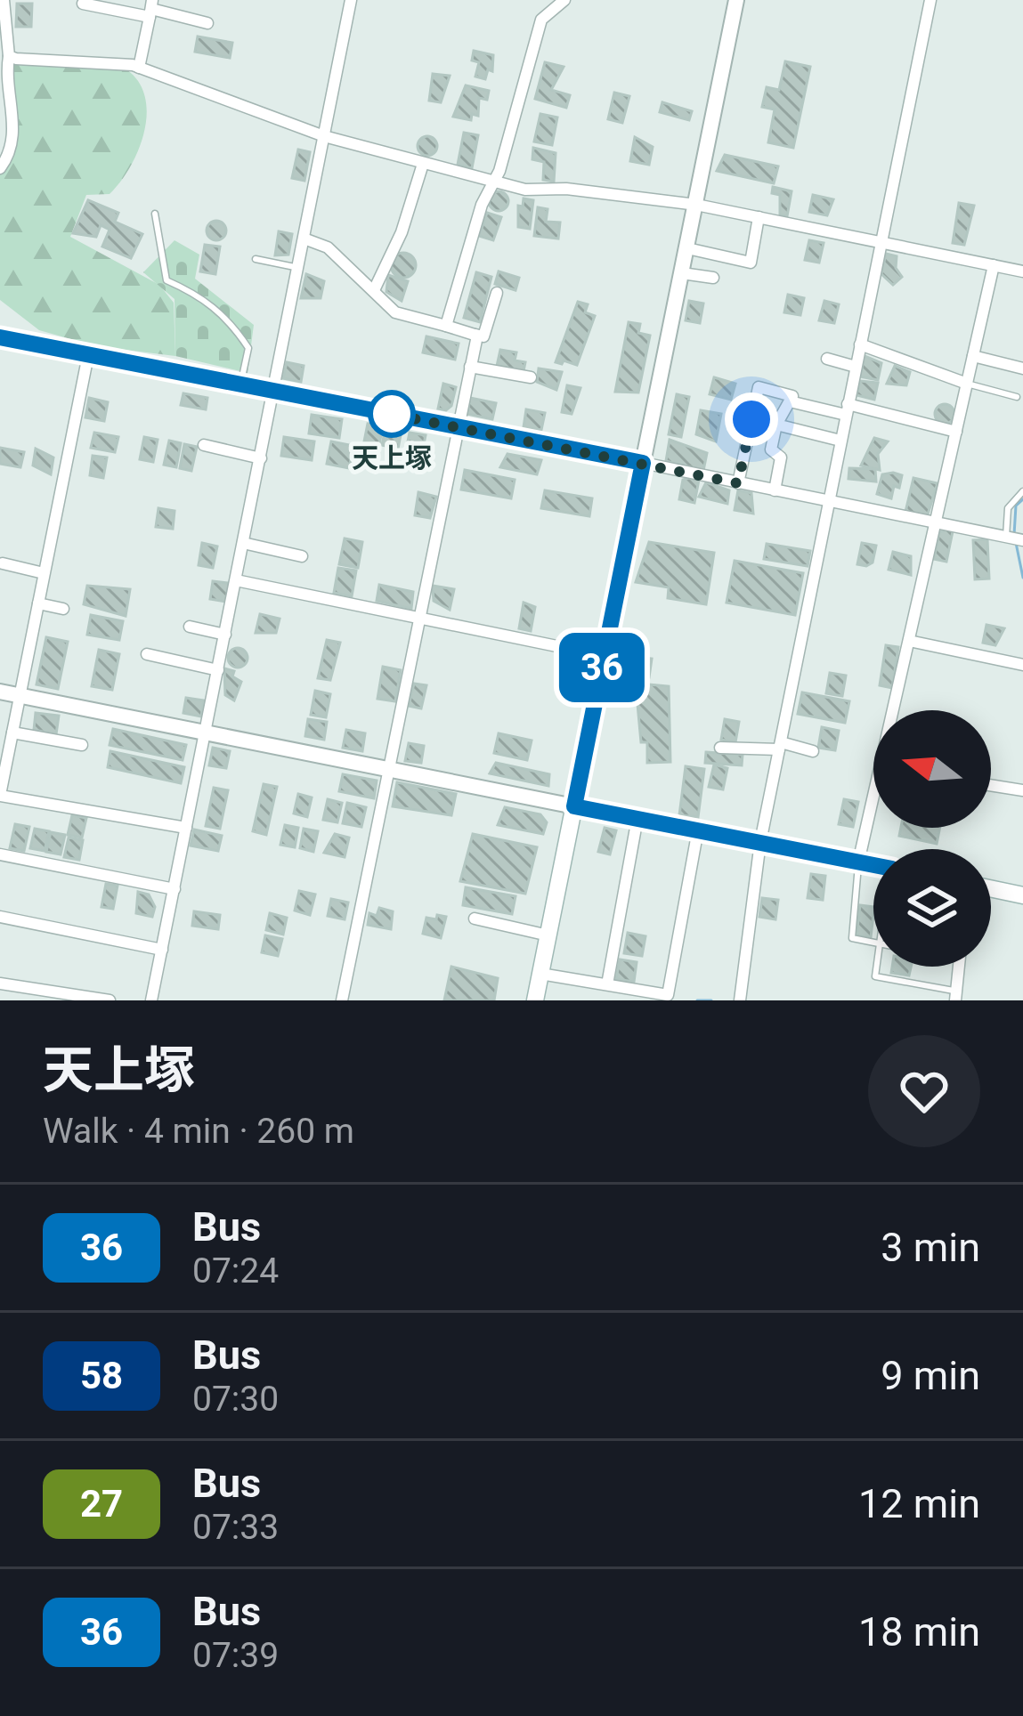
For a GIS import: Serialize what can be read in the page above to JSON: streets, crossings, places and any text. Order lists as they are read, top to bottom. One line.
{"places":["天上塚"],"lines":["bus line 36"],"north":"left","page":{"on_map":"36","heading":["天上塚","Walk · 4 min · 260 m"],"list":[{"mark":"36","name":"Bus","note":"07:24","value":"3 min"},{"mark":"58","name":"Bus","note":"07:30","value":"9 min"},{"mark":"27","name":"Bus","note":"07:33","value":"12 min"},{"mark":"36","name":"Bus","note":"07:39","value":"18 min"}]}}
